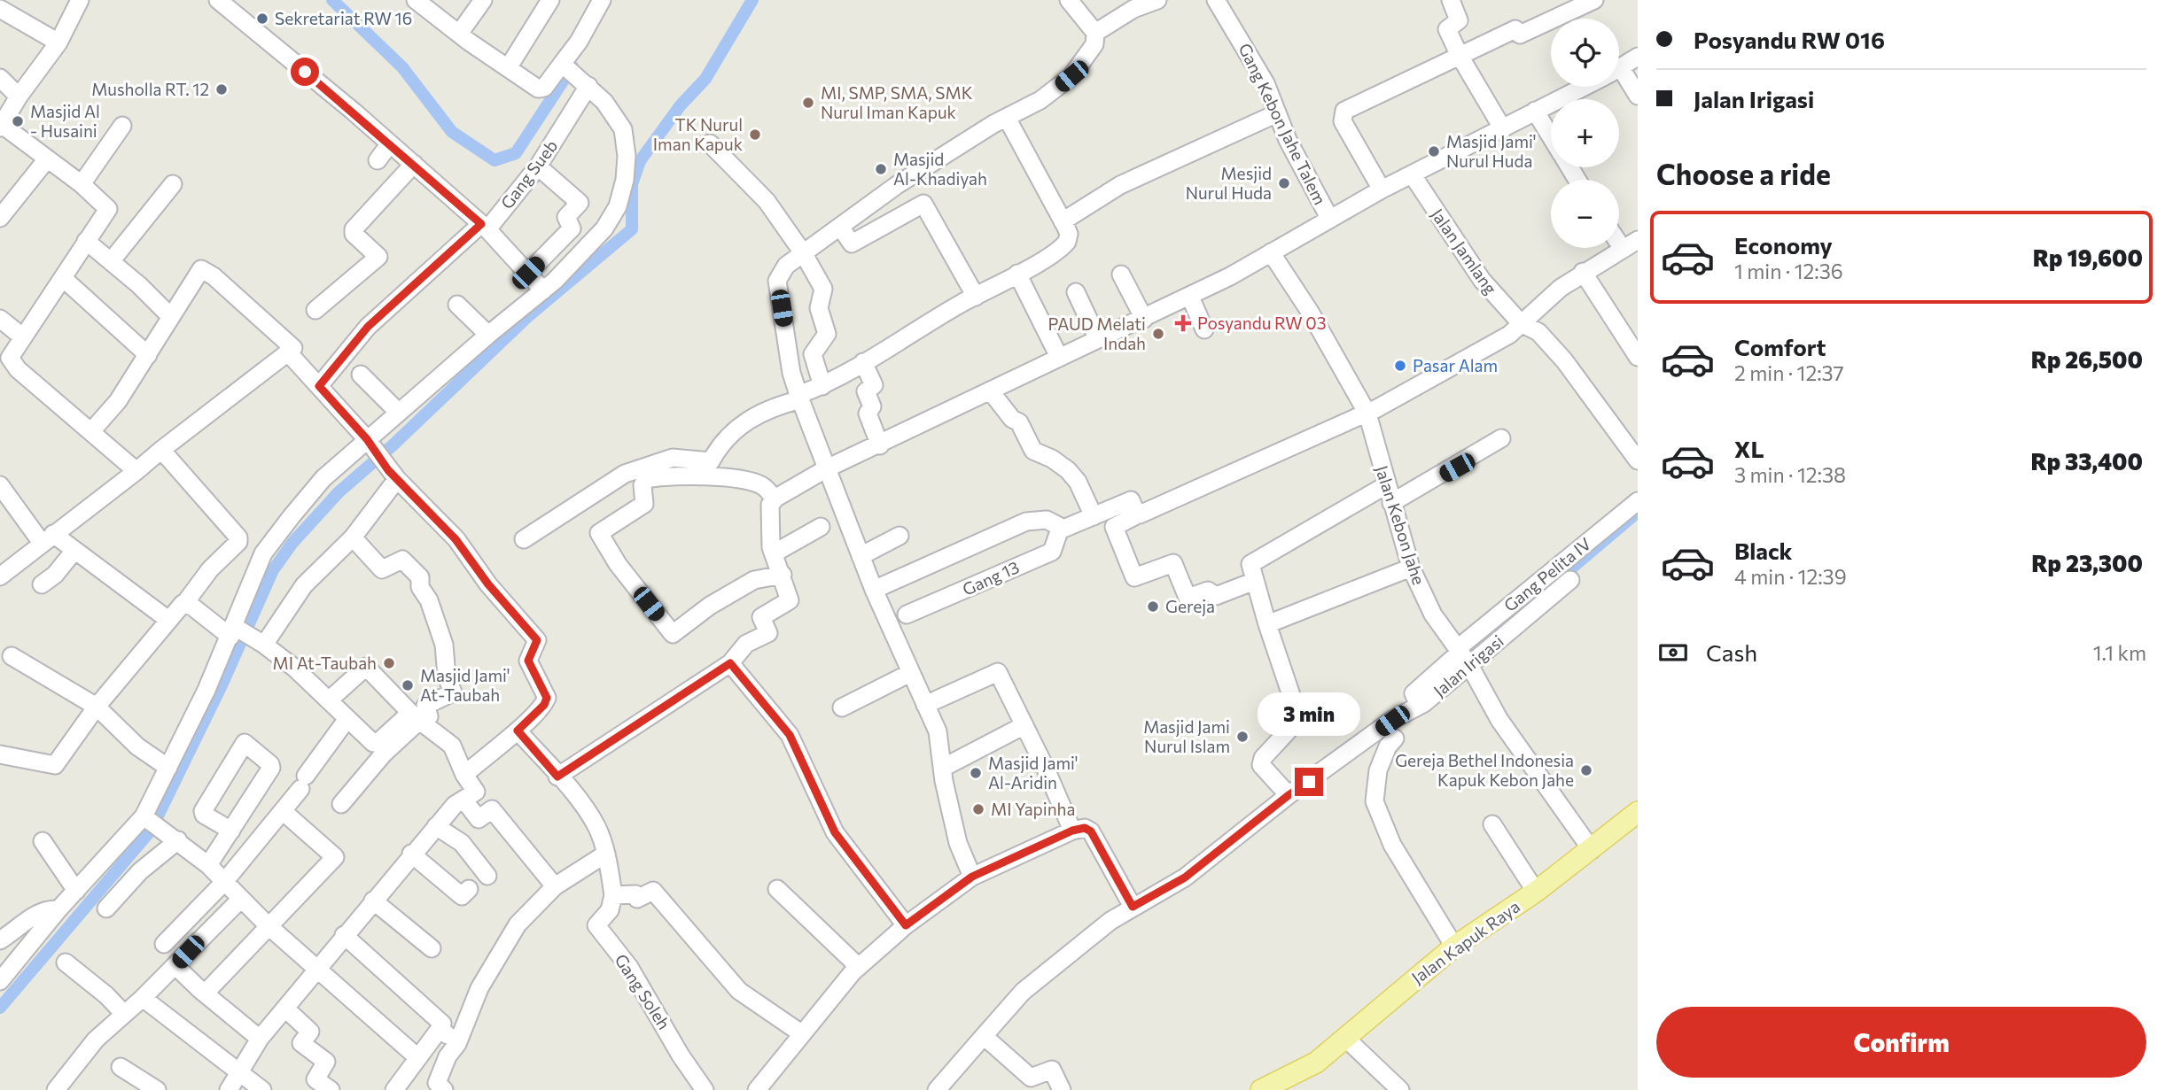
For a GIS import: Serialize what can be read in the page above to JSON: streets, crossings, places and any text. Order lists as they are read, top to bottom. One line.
{"streets":{"main road":["Jalan Kapuk Raya"],"street":["Gang Kebon Jahe Talem","Gang Sueb","Jalan Jamlang","Jalan Kebon Jahe","Gang Pelita IV","Gang 13","Jalan Irigasi","Gang Soleh"]},"crossings":[["Jalan Kebon Jahe","Gang Pelita IV"],["Jalan Kebon Jahe","Jalan Irigasi"],["Jalan Kebon Jahe","Jalan Kapuk Raya"],["Gang Pelita IV","Jalan Irigasi"]],"places":{"other":["Sekretariat RW 16","Musholla RT. 12","MI, SMP, SMA, SMK Nurul Iman Kapuk","Masjid Al - Husaini","TK Nurul Iman Kapuk","Masjid Jami' Nurul Huda","Masjid Al-Khadiyah","Mesjid Nurul Huda","PAUD Melati Indah","Pasar Alam","Gereja","MI At-Taubah","Masjid Jami' At-Taubah","Masjid Jami Nurul Islam","Gereja Bethel Indonesia Kapuk Kebon Jahe","Masjid Jami' Al-Aridin","MI Yapinha"],"health":["Posyandu RW 03"]},"page":{"banner":["Posyandu RW 016","Jalan Irigasi"],"map_buttons":["+","−"],"heading":"Choose a ride","list":[{"name":"Economy","note":"1 min · 12:36","value":"Rp 19,600"},{"name":"Comfort","note":"2 min · 12:37","value":"Rp 26,500"},{"name":"XL","note":"3 min · 12:38","value":"Rp 33,400"},{"name":"Black","note":"4 min · 12:39","value":"Rp 23,300"}],"pay":["Cash","1.1 km"],"bubble":"3 min","buttons":"Confirm"}}
